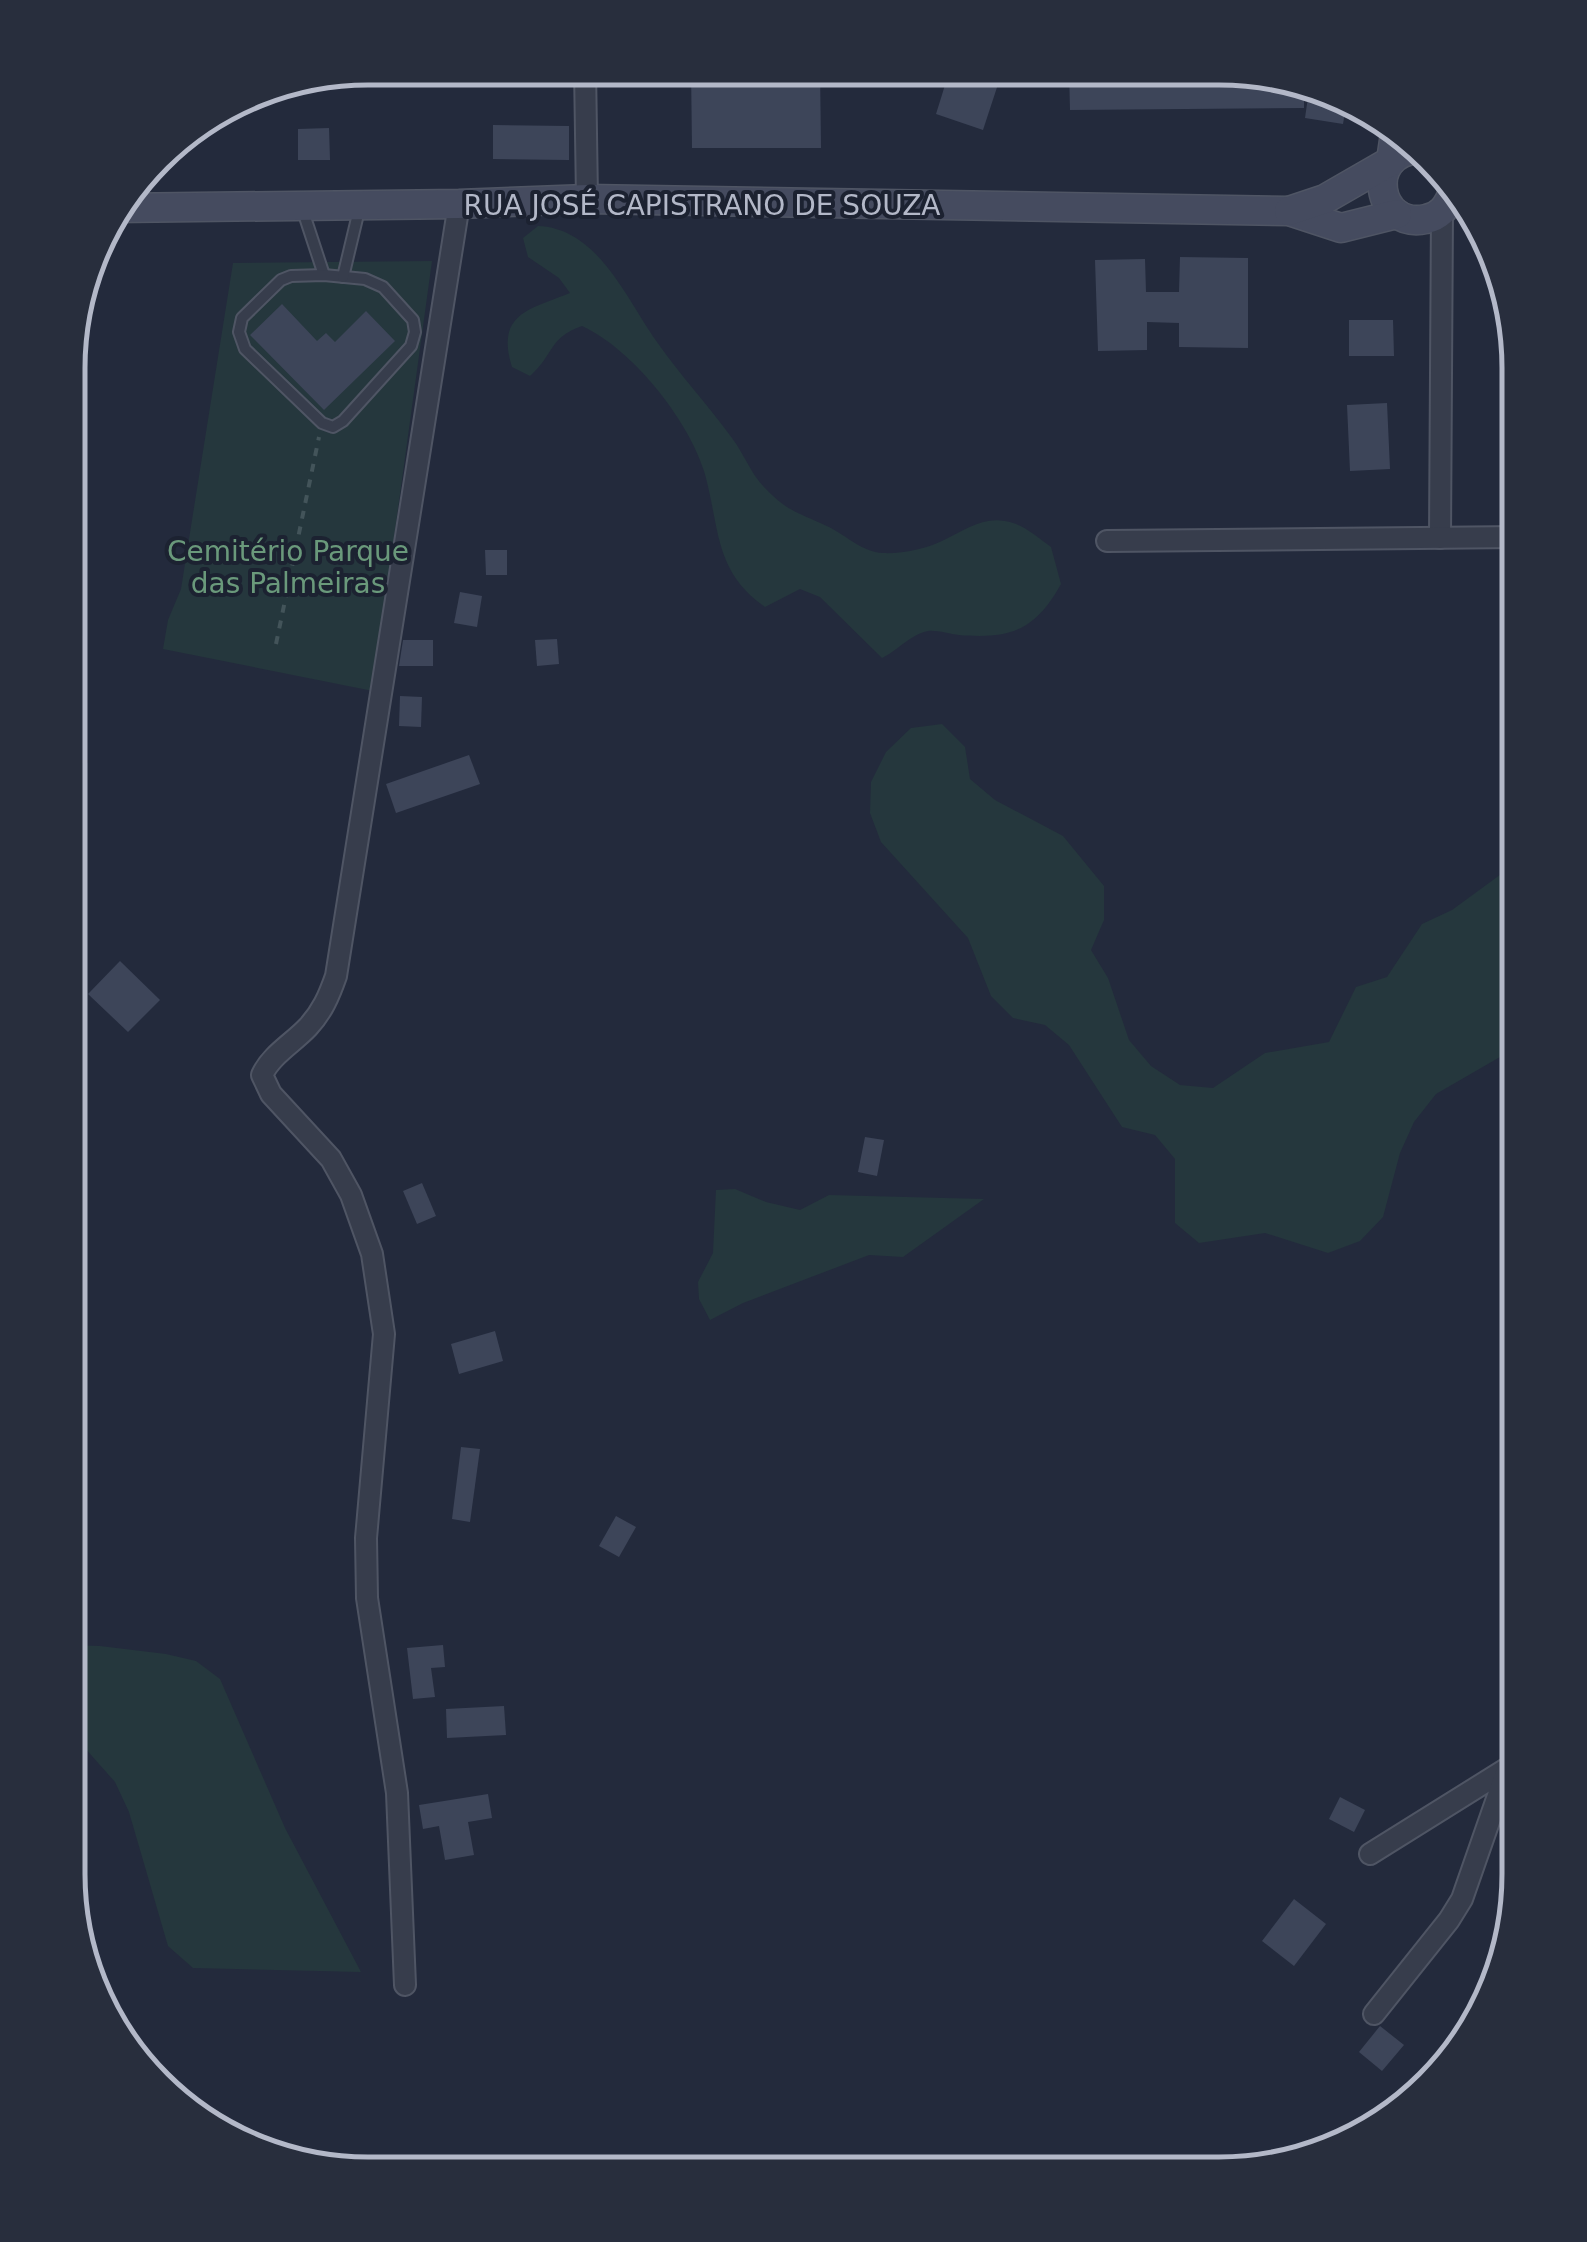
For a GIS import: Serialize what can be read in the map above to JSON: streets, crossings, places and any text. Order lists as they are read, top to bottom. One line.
{"streets":{"main road":["RUA JOSÉ CAPISTRANO DE SOUZA"]},"parks":["Cemitério Parque das Palmeiras"]}
